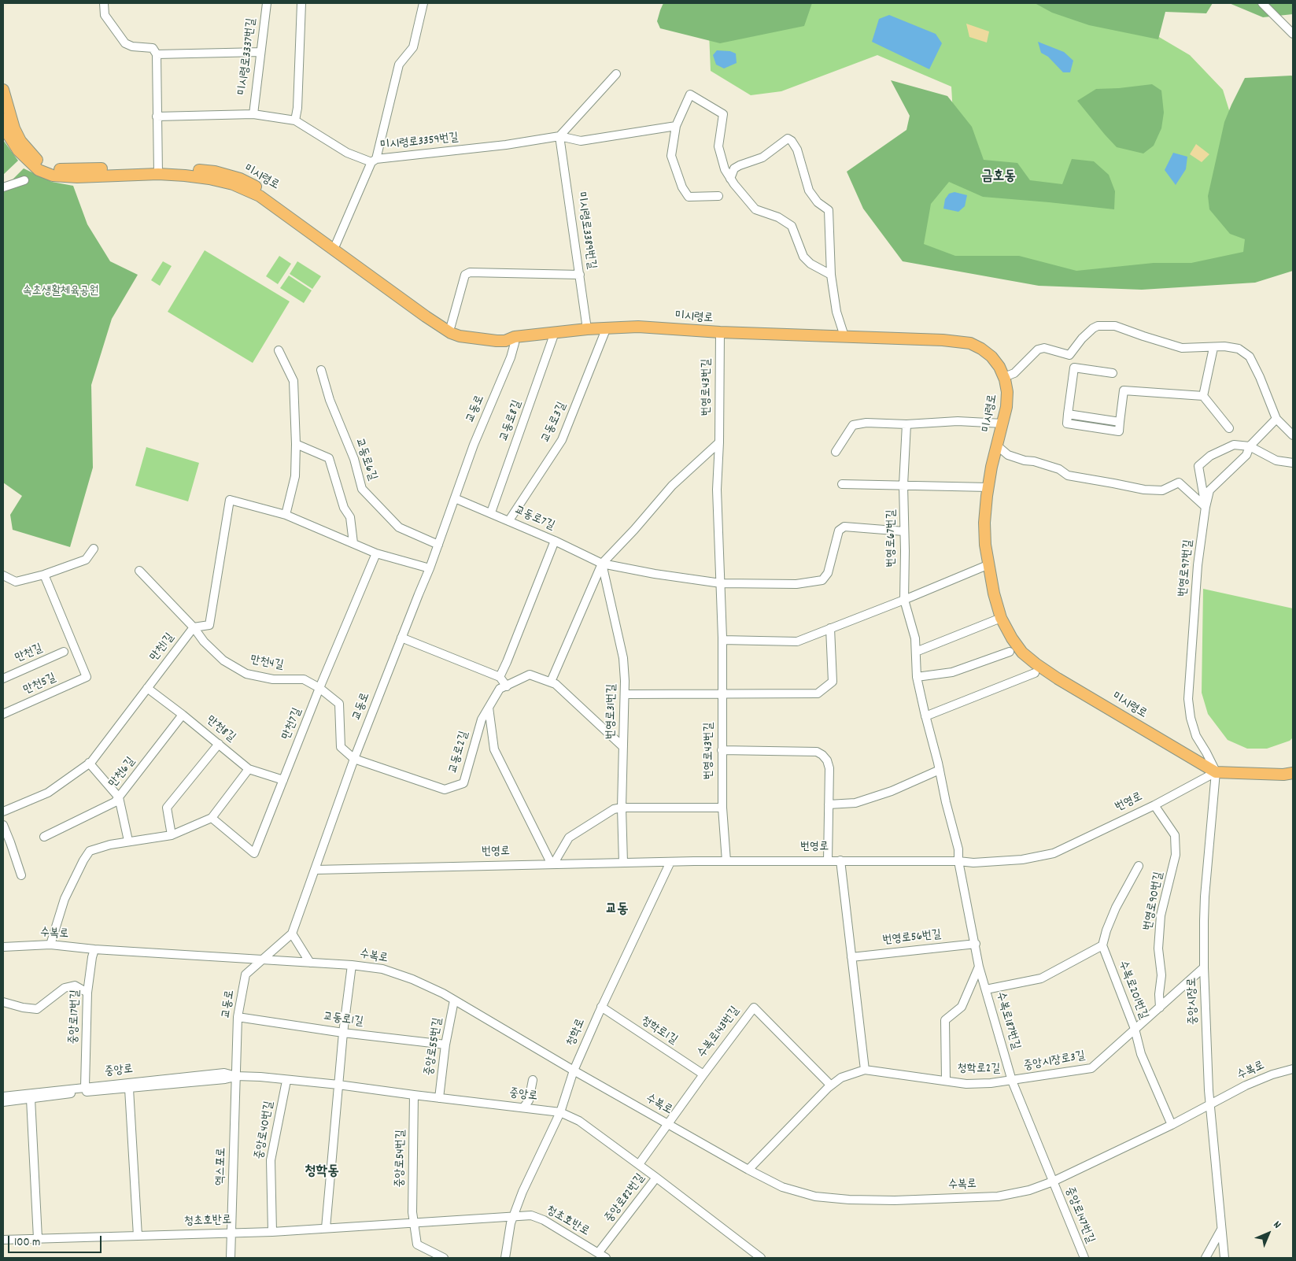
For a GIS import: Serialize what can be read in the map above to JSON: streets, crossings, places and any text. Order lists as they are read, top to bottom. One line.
{"streets":{"main road":["미시령로"],"street":["미시령로3337번길","미시령로3359번길","미시령로3389번길","번영로43번길","교동로","교동로8길","교동로3길","교동로6길","교동로7길","번영로67번길","번영로97번길","만천1길","만천길","만천4길","만천5길","번영로31번길","만천7길","만천8길","교동로2길","만천6길","번영로","번영로90번길","수복로","번영로56번길","수복로201번길","중앙시장로","중앙로17번길","교동로1길","수복로187번길","청학로1길","청학로","수복로143번길","중앙로55번길","중앙시장로3길","청학로2길","중앙로","중앙로40번길","중앙로54번길","엑스포로","중앙로82번길","중앙로147번길","청초호반로"]},"crossings":[["미시령로3359번길","미시령로"],["미시령로3359번길","미시령로3389번길"],["미시령로","미시령로3389번길"],["미시령로","번영로43번길"],["미시령로","교동로"],["미시령로","교동로3길"],["미시령로","번영로97번길"],["미시령로","번영로"],["미시령로","중앙시장로"],["번영로43번길","교동로7길"],["번영로43번길","번영로"],["교동로","교동로6길"],["교동로","교동로7길"],["교동로","만천4길"],["교동로","교동로2길"],["교동로","번영로"],["교동로","수복로"],["교동로","교동로1길"],["교동로","중앙로"],["교동로","엑스포로"],["교동로8길","교동로7길"],["교동로3길","교동로7길"],["교동로7길","번영로67번길"],["교동로7길","번영로31번길"],["번영로67번길","번영로"],["번영로67번길","수복로187번길"],["번영로97번길","번영로"],["번영로97번길","중앙시장로"],["만천1길","만천4길"],["만천1길","만천8길"],["만천4길","만천7길"],["만천4길","교동로2길"],["번영로31번길","번영로"],["만천7길","만천8길"],["만천8길","만천6길"],["번영로","번영로90번길"],["번영로","중앙시장로"],["번영로","수복로187번길"],["번영로","청학로"],["번영로90번길","중앙시장로3길"],["수복로","수복로201번길"],["수복로","중앙시장로"],["수복로","중앙로17번길"],["수복로","수복로187번길"],["수복로","청학로"],["수복로","수복로143번길"],["수복로","중앙로55번길"],["수복로","중앙로147번길"],["번영로56번길","수복로187번길"],["수복로201번길","중앙시장로3길"],["중앙시장로","중앙시장로3길"],["중앙로17번길","중앙로"],["교동로1길","중앙로55번길"],["수복로187번길","중앙시장로3길"],["수복로187번길","청학로2길"],["수복로187번길","중앙로147번길"],["청학로1길","청학로"],["청학로1길","수복로143번길"],["청학로","중앙로"],["청학로","청초호반로"],["수복로143번길","중앙로"],["중앙로55번길","중앙로"],["중앙시장로3길","청학로2길"],["중앙로","중앙로40번길"],["중앙로","중앙로54번길"],["중앙로","엑스포로"],["중앙로","중앙로82번길"],["중앙로","청초호반로"],["중앙로40번길","청초호반로"],["중앙로54번길","청초호반로"],["엑스포로","청초호반로"],["중앙로82번길","청초호반로"]],"districts":["금호동","교동","청학동"],"parks":["속초생활체육공원"],"scale_bar":"100 m","north":"top right"}
